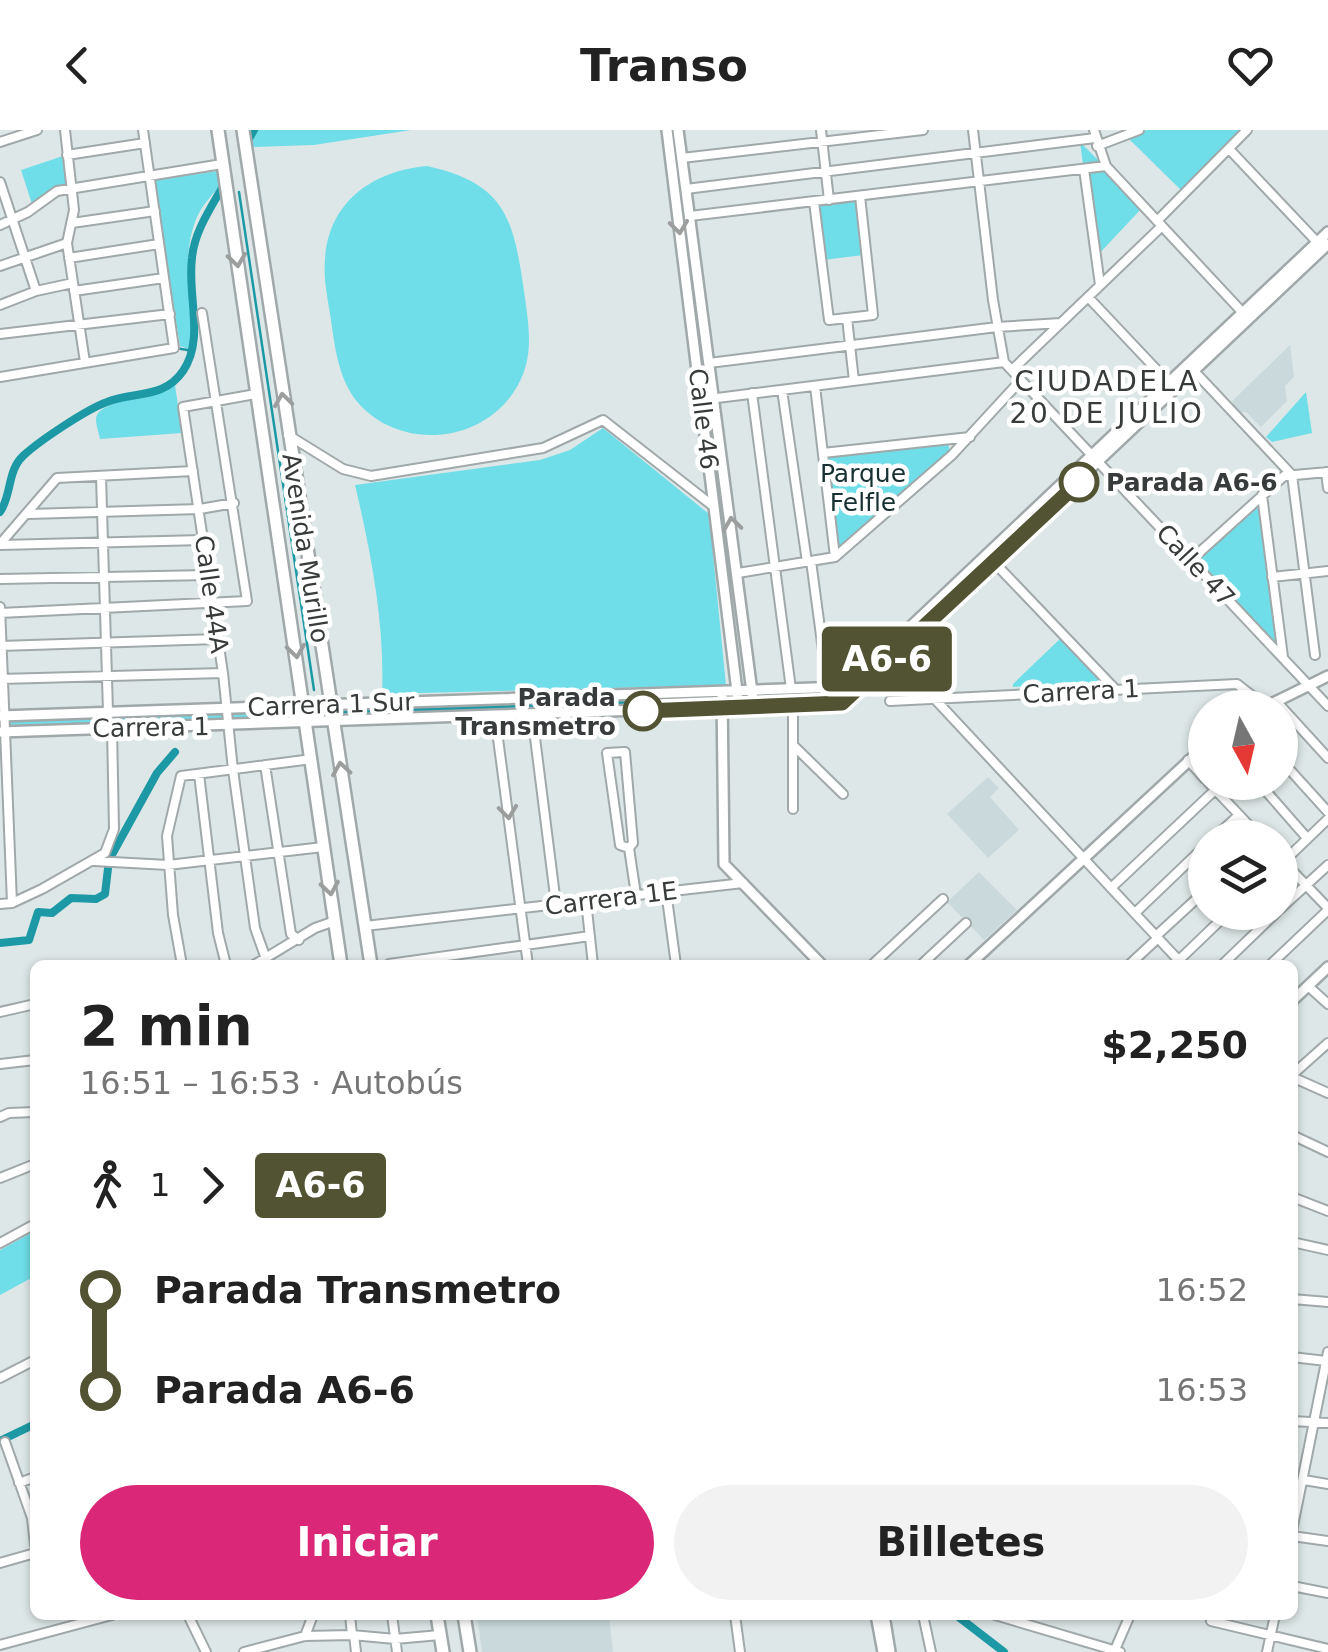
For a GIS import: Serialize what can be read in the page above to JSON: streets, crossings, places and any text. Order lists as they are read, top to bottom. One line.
{"streets":{"main road":["Avenida Murillo"],"street":["Calle 46","Calle 47","Calle 44A","Carrera 1","Carrera 1 Sur","Carrera 1E"]},"crossings":[["Calle 46","Carrera 1"],["Calle 46","Carrera 1 Sur"],["Avenida Murillo","Carrera 1"],["Avenida Murillo","Carrera 1 Sur"],["Avenida Murillo","Carrera 1E"],["Calle 44A","Carrera 1"],["Calle 44A","Carrera 1 Sur"],["Carrera 1","Carrera 1 Sur"]],"districts":["CIUDADELA 20 DE JULIO"],"parks":["Parque Felfle"],"places":["Parada A6-6","Parada Transmetro"],"lines":["bus line A6-6"],"north":"bottom","page":{"header":"Transo","on_map":"A6-6","heading":["2 min","16:51 – 16:53 · Autobús","$2,250"],"legs":["1","A6-6"],"list":[{"name":"Parada Transmetro","value":"16:52"},{"name":"Parada A6-6","value":"16:53"}],"buttons":["Iniciar","Billetes"]}}
